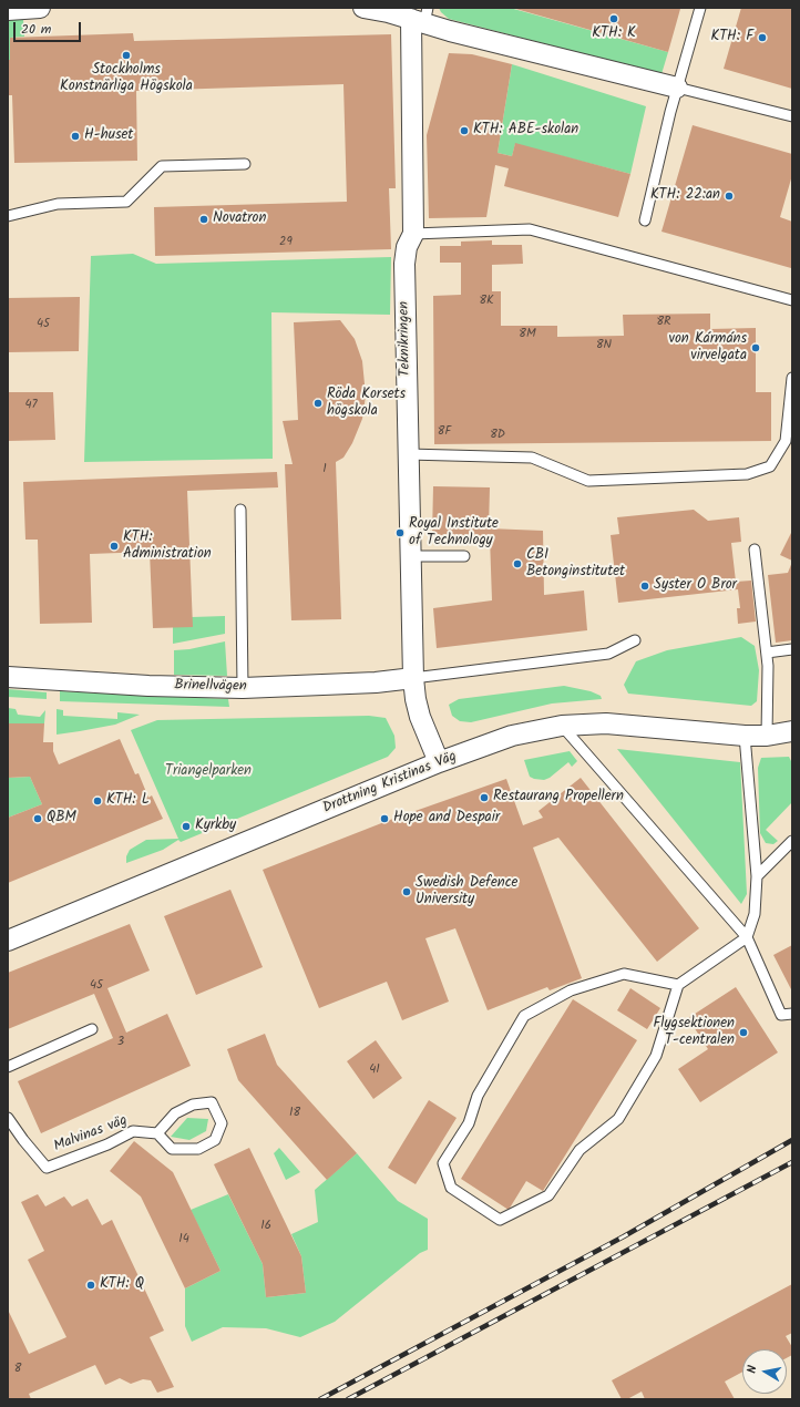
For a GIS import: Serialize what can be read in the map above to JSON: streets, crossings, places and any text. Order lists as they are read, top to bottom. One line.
{"streets":{"street":["Teknikringen","Brinellvägen","Drottning Kristinas Väg"],"lane":["Malvinas väg"]},"crossings":[["Teknikringen","Brinellvägen"],["Teknikringen","Drottning Kristinas Väg"]],"parks":["Triangelparken"],"places":["KTH: K","KTH: F","Stockholms Konstnärliga Högskola","KTH: ABE-skolan","H-huset","KTH: 22:an","Novatron","von Kármáns virvelgata","Röda Korsets högskola","Royal Institute of Technology","KTH: Administration","CBI Betonginstitutet","Syster O Bror","Restaurang Propellern","KTH: L","QBM","Hope and Despair","Kyrkby","Swedish Defence University","Flygsektionen T-centralen","KTH: Q"],"house_numbers":["29","8K","8R","45","8M","8N","47","8F","8D","1","45","3","41","18","16","14","8"],"scale_bar":"20 m","north":"left"}
